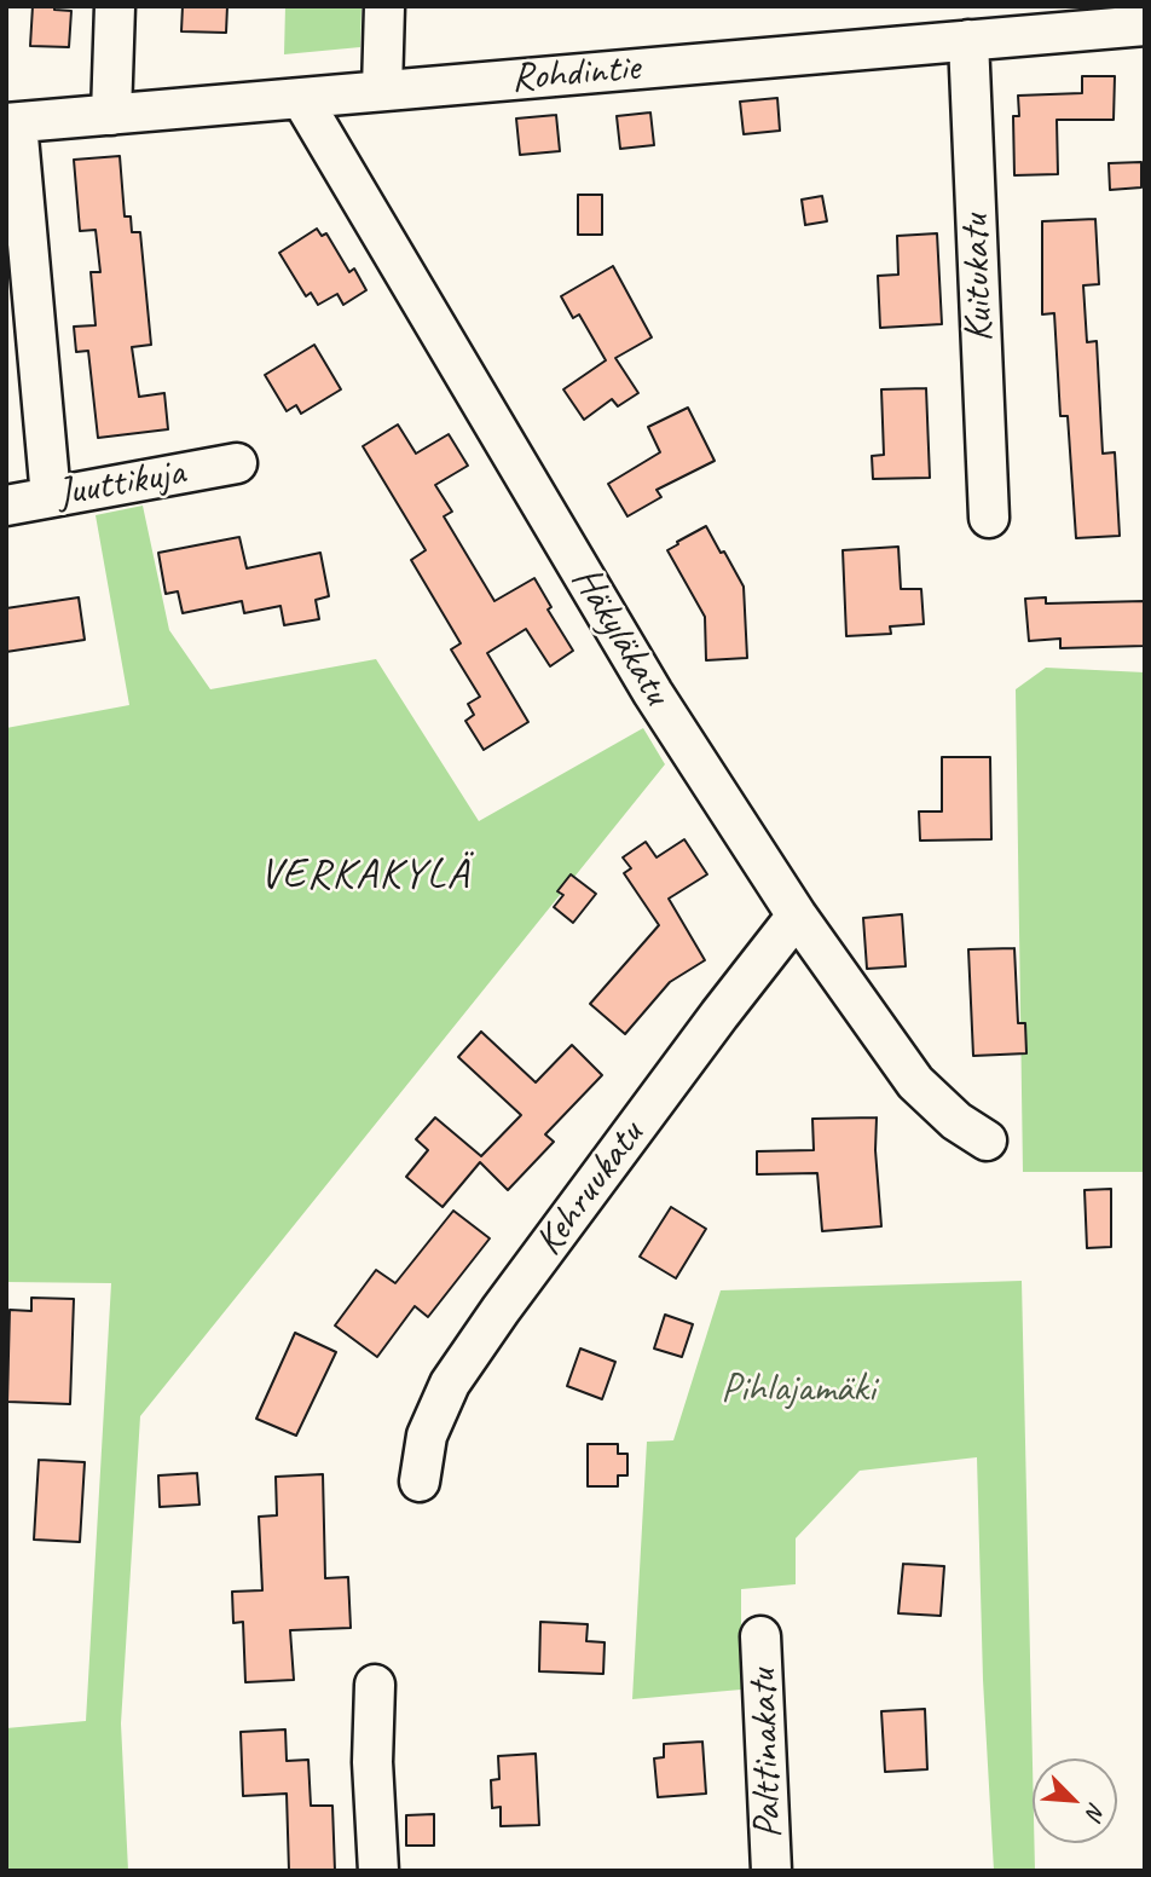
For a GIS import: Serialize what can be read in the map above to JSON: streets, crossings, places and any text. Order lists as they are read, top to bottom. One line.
{"streets":{"street":["Rohdintie","Kuitukatu","Juuttikuja","Häkyläkatu","Kehruukatu","Palttinakatu"]},"crossings":[["Rohdintie","Kuitukatu"],["Rohdintie","Häkyläkatu"],["Häkyläkatu","Kehruukatu"]],"districts":["VERKAKYLÄ"],"parks":["Pihlajamäki"],"north":"bottom right"}
